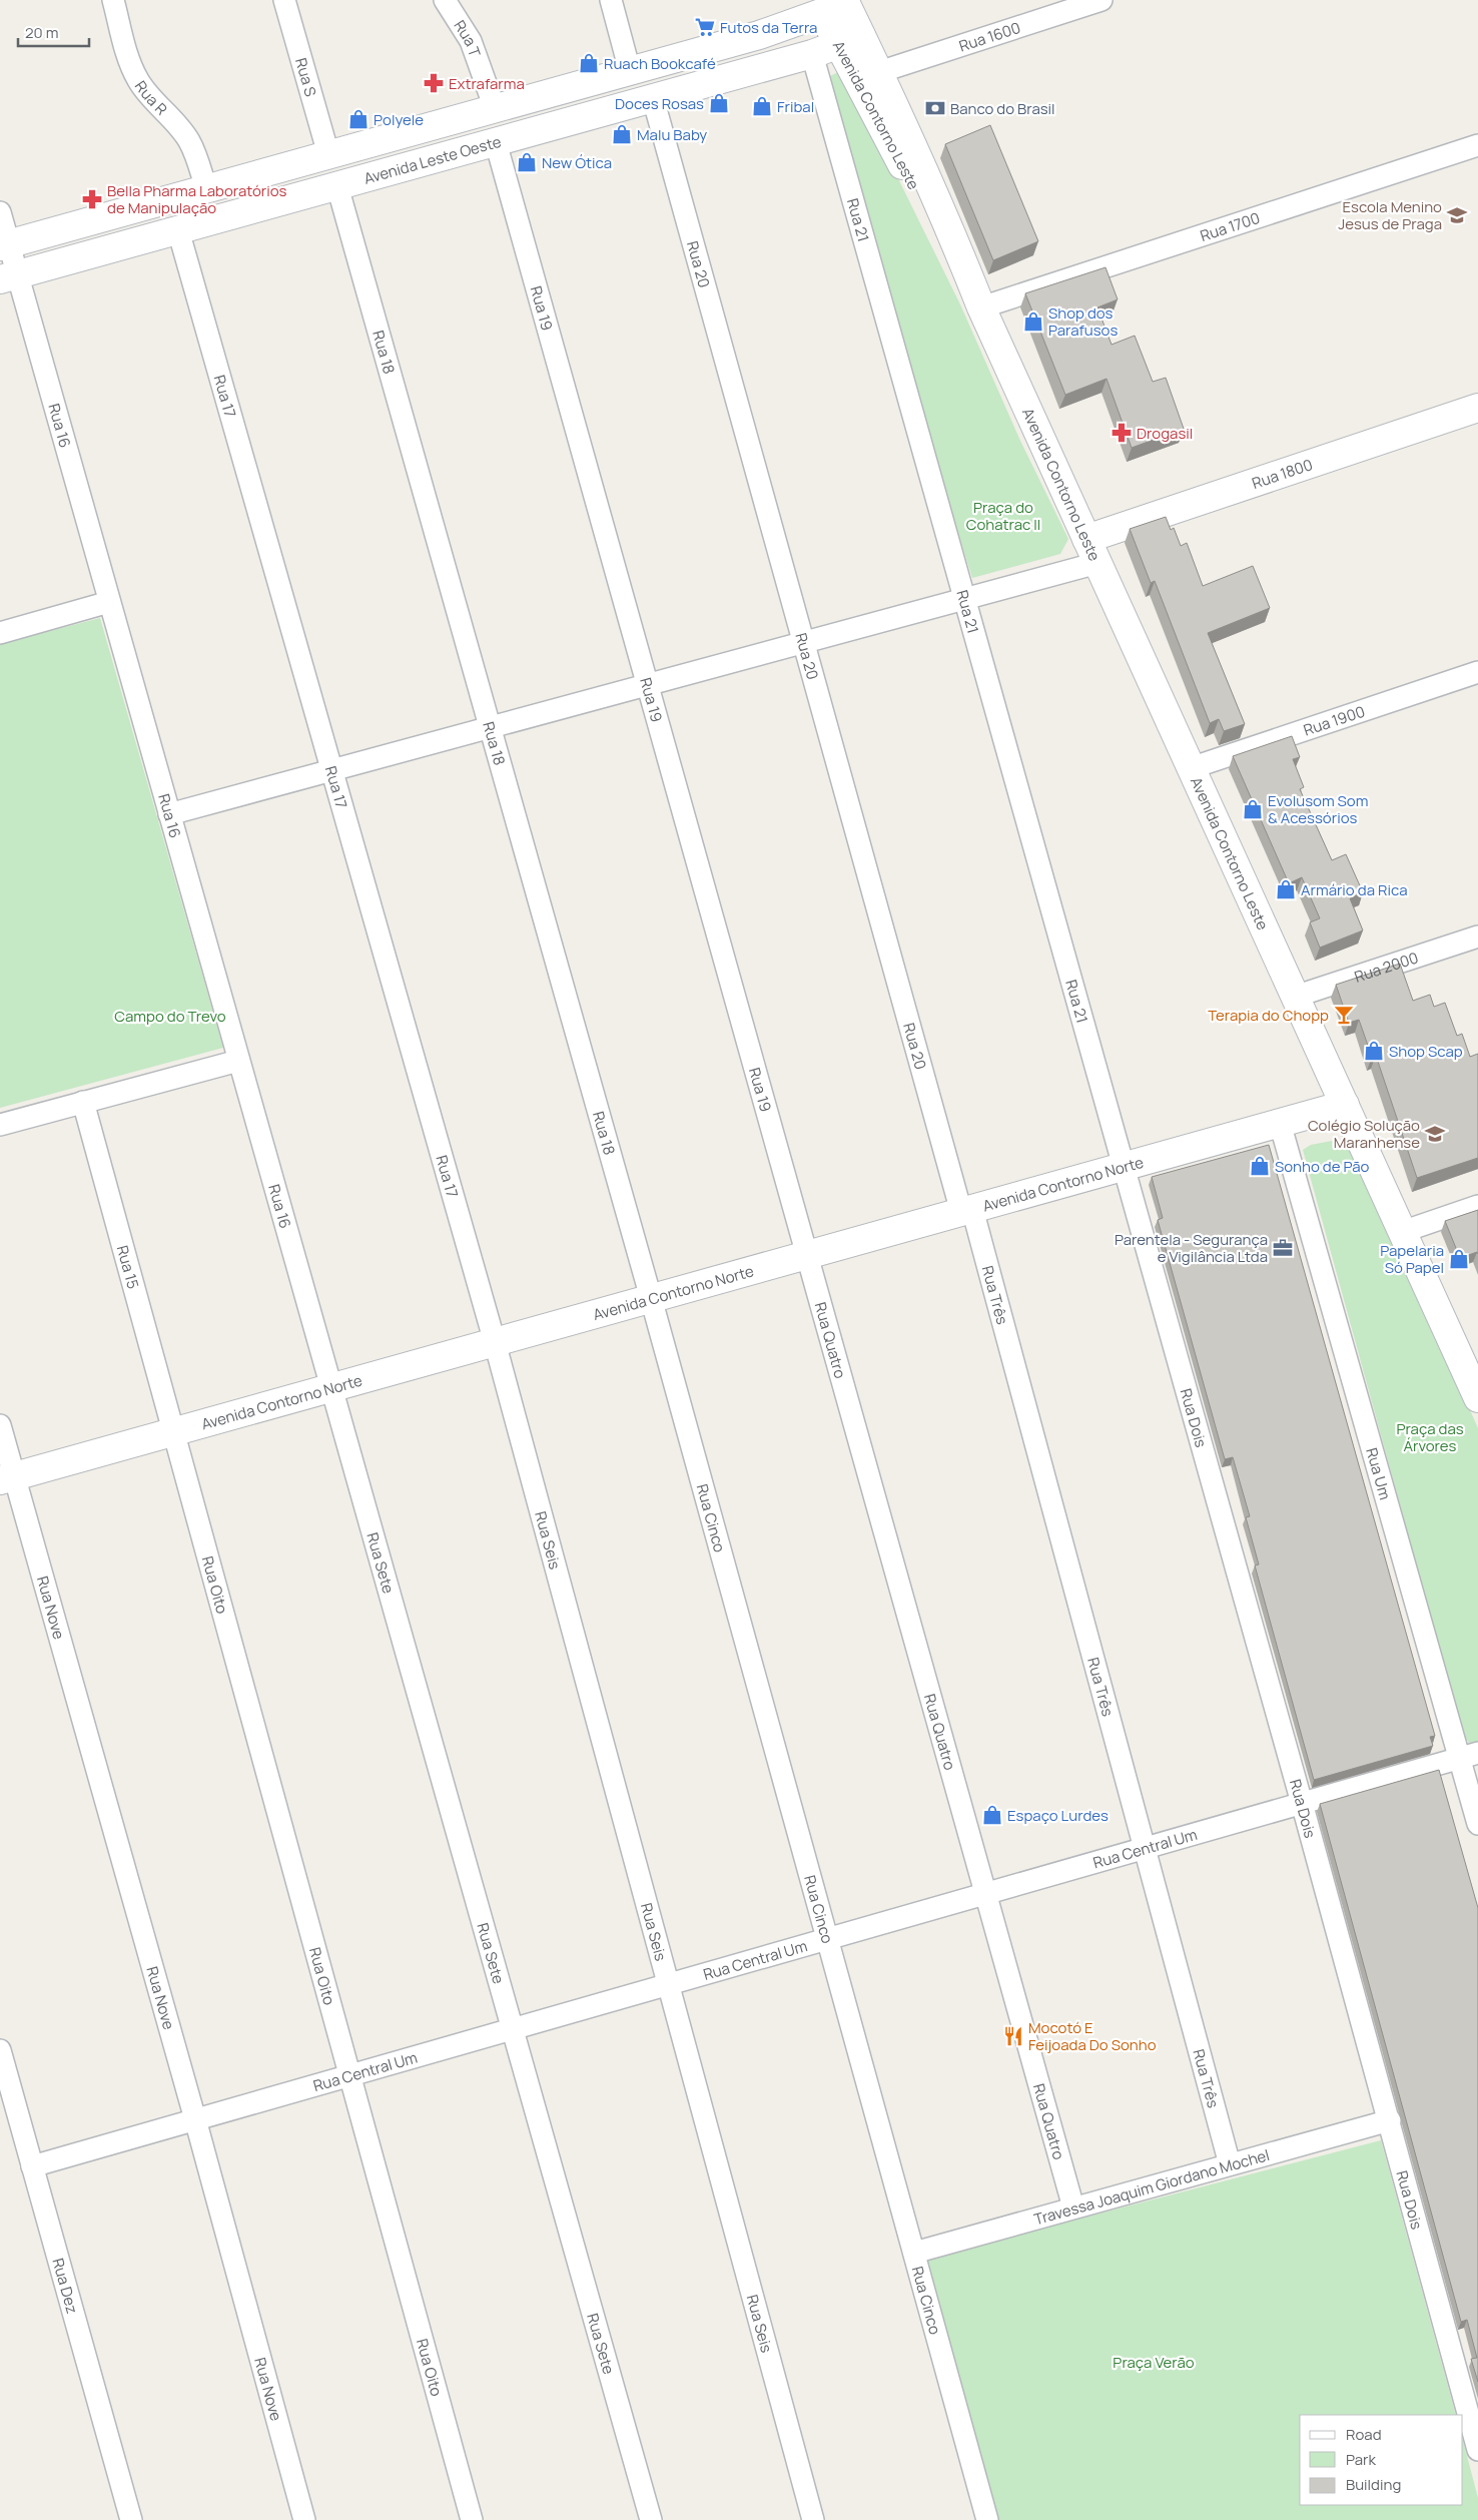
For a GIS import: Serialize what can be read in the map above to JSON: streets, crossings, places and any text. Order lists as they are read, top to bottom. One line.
{"streets":{"main road":["Avenida Contorno Leste","Avenida Leste Oeste","Rua 1800","Avenida Contorno Norte"],"street":["Rua 1600","Rua T","Rua S","Rua R","Rua 21","Rua 1700","Rua 20","Rua 19","Rua 18","Rua 17","Rua 16","Rua 1900","Rua 2000","Rua 15","Rua Três","Rua Quatro","Rua Dois","Rua Um","Rua Cinco","Rua Seis","Rua Sete","Rua Oito","Rua Nove","Rua Central Um","Travessa Joaquim Giordano Mochel","Rua Dez"]},"crossings":[["Rua 1600","Avenida Contorno Leste"],["Avenida Contorno Leste","Avenida Leste Oeste"],["Avenida Contorno Leste","Rua 1700"],["Avenida Contorno Leste","Rua 1800"],["Avenida Contorno Leste","Rua 1900"],["Avenida Contorno Leste","Rua 2000"],["Avenida Contorno Leste","Avenida Contorno Norte"],["Avenida Leste Oeste","Rua 21"],["Avenida Leste Oeste","Rua 20"],["Avenida Leste Oeste","Rua 19"],["Avenida Leste Oeste","Rua 18"],["Avenida Leste Oeste","Rua 17"],["Avenida Leste Oeste","Rua 16"],["Rua 21","Avenida Contorno Norte"],["Rua 21","Rua Dois"],["Rua 20","Avenida Contorno Norte"],["Rua 20","Rua Três"],["Rua 19","Avenida Contorno Norte"],["Rua 19","Rua Quatro"],["Rua 18","Avenida Contorno Norte"],["Rua 18","Rua Cinco"],["Rua 17","Avenida Contorno Norte"],["Rua 17","Rua Seis"],["Rua 16","Avenida Contorno Norte"],["Rua 16","Rua Sete"],["Avenida Contorno Norte","Rua 15"],["Avenida Contorno Norte","Rua Três"],["Avenida Contorno Norte","Rua Quatro"],["Avenida Contorno Norte","Rua Dois"],["Avenida Contorno Norte","Rua Um"],["Avenida Contorno Norte","Rua Cinco"],["Avenida Contorno Norte","Rua Seis"],["Avenida Contorno Norte","Rua Sete"],["Avenida Contorno Norte","Rua Oito"],["Avenida Contorno Norte","Rua Nove"],["Rua 15","Rua Oito"],["Rua Três","Rua Central Um"],["Rua Três","Travessa Joaquim Giordano Mochel"],["Rua Quatro","Rua Central Um"],["Rua Quatro","Travessa Joaquim Giordano Mochel"],["Rua Dois","Rua Central Um"],["Rua Dois","Travessa Joaquim Giordano Mochel"],["Rua Um","Rua Central Um"],["Rua Cinco","Rua Central Um"],["Rua Cinco","Travessa Joaquim Giordano Mochel"],["Rua Seis","Rua Central Um"],["Rua Sete","Rua Central Um"],["Rua Oito","Rua Central Um"],["Rua Nove","Rua Central Um"],["Rua Central Um","Rua Dez"]],"parks":["Praça do Cohatrac II","Campo do Trevo","Praça das Árvores","Praça Verão"],"places":{"supermarket":["Futos da Terra"],"shop":["Ruach Bookcafé","Doces Rosas","Fribal","Polyele","Malu Baby","New Ótica","Shop dos Parafusos","Evolusom Som & Acessórios","Armário da Rica","Shop Scap","Sonho de Pão","Papelaria Só Papel","Espaço Lurdes"],"pharmacy":["Extrafarma","Bella Pharma Laboratórios de Manipulação","Drogasil"],"bank":["Banco do Brasil"],"school or university":["Escola Menino Jesus de Praga","Colégio Solução Maranhense"],"bar":["Terapia do Chopp"],"office":["Parentela - Segurança e Vigilância Ltda"],"restaurant":["Mocotó E Feijoada Do Sonho"]},"legend":["Road","Park","Building"],"scale_bar":"20 m"}
